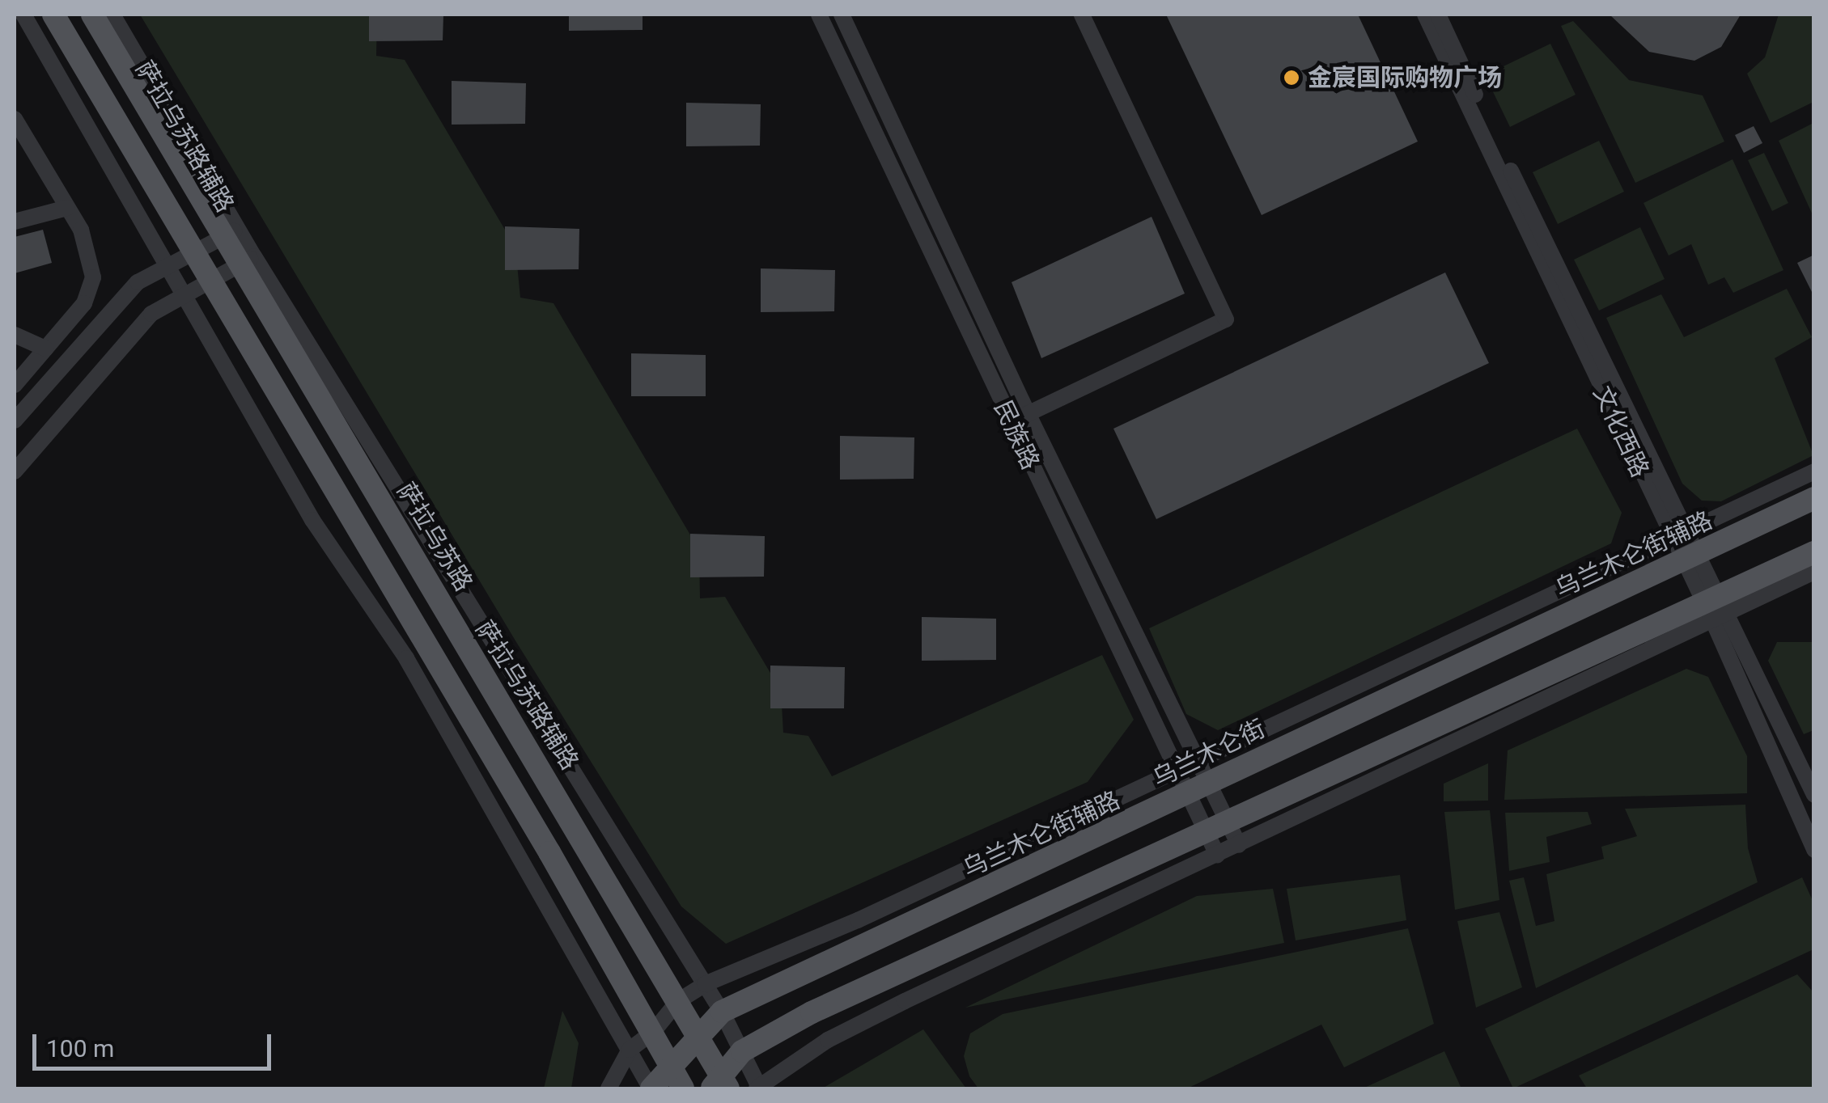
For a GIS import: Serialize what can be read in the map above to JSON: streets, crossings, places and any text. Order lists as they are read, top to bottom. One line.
{"streets":{"main road":["萨拉乌苏路","乌兰木仑街"],"street":["萨拉乌苏路辅路","文化西路","民族路","乌兰木仑街辅路"]},"crossings":[["萨拉乌苏路辅路","萨拉乌苏路"],["萨拉乌苏路辅路","乌兰木仑街辅路"],["萨拉乌苏路辅路","乌兰木仑街"],["文化西路","乌兰木仑街辅路"],["文化西路","乌兰木仑街"],["民族路","乌兰木仑街辅路"],["民族路","乌兰木仑街"],["萨拉乌苏路","乌兰木仑街辅路"],["萨拉乌苏路","乌兰木仑街"],["乌兰木仑街辅路","乌兰木仑街"]],"places":["金宸国际购物广场"],"scale_bar":"100 m"}
